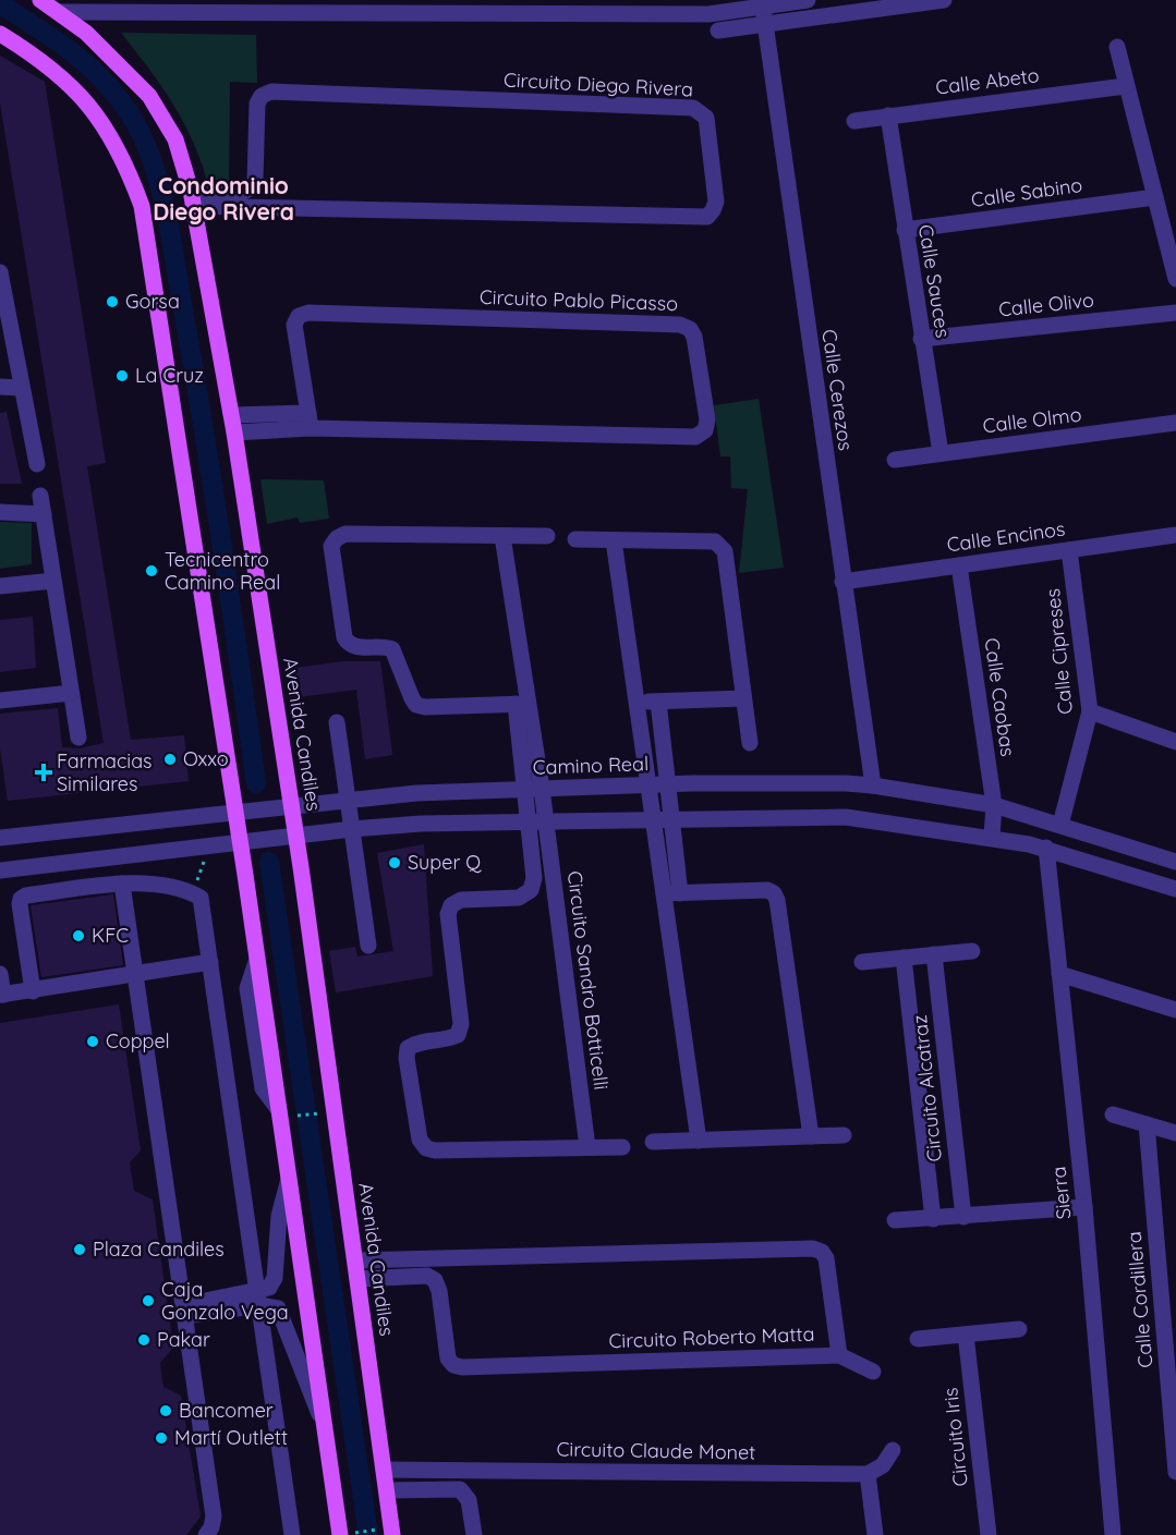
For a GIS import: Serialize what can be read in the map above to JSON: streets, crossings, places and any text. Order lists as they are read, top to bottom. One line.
{"streets":{"main road":["Avenida Candiles"],"street":["Calle Abeto","Circuito Diego Rivera","Calle Sabino","Calle Sauces","Circuito Pablo Picasso","Calle Olivo","Calle Cerezos","Calle Olmo","Calle Encinos","Calle Cipreses","Calle Caobas","Camino Real","Circuito Sandro Botticelli","Circuito Alcatraz","Sierra","Calle Cordillera","Circuito Roberto Matta","Circuito Iris","Circuito Claude Monet"]},"crossings":[["Calle Abeto","Calle Sauces"],["Circuito Diego Rivera","Avenida Candiles"],["Calle Sabino","Calle Sauces"],["Calle Sauces","Calle Olivo"],["Calle Sauces","Calle Olmo"],["Circuito Pablo Picasso","Avenida Candiles"],["Calle Cerezos","Calle Encinos"],["Calle Cerezos","Camino Real"],["Calle Encinos","Calle Cipreses"],["Calle Encinos","Calle Caobas"],["Calle Cipreses","Camino Real"],["Calle Caobas","Camino Real"],["Avenida Candiles","Camino Real"],["Avenida Candiles","Circuito Roberto Matta"],["Avenida Candiles","Circuito Claude Monet"]],"districts":["Condominio Diego Rivera"],"places":{"other":["Gorsa","La Cruz","Tecnicentro Camino Real","Oxxo","Super Q","KFC","Coppel","Plaza Candiles","Caja Gonzalo Vega","Pakar","Bancomer","Martí Outlett"],"health":["Farmacias Similares"]}}
